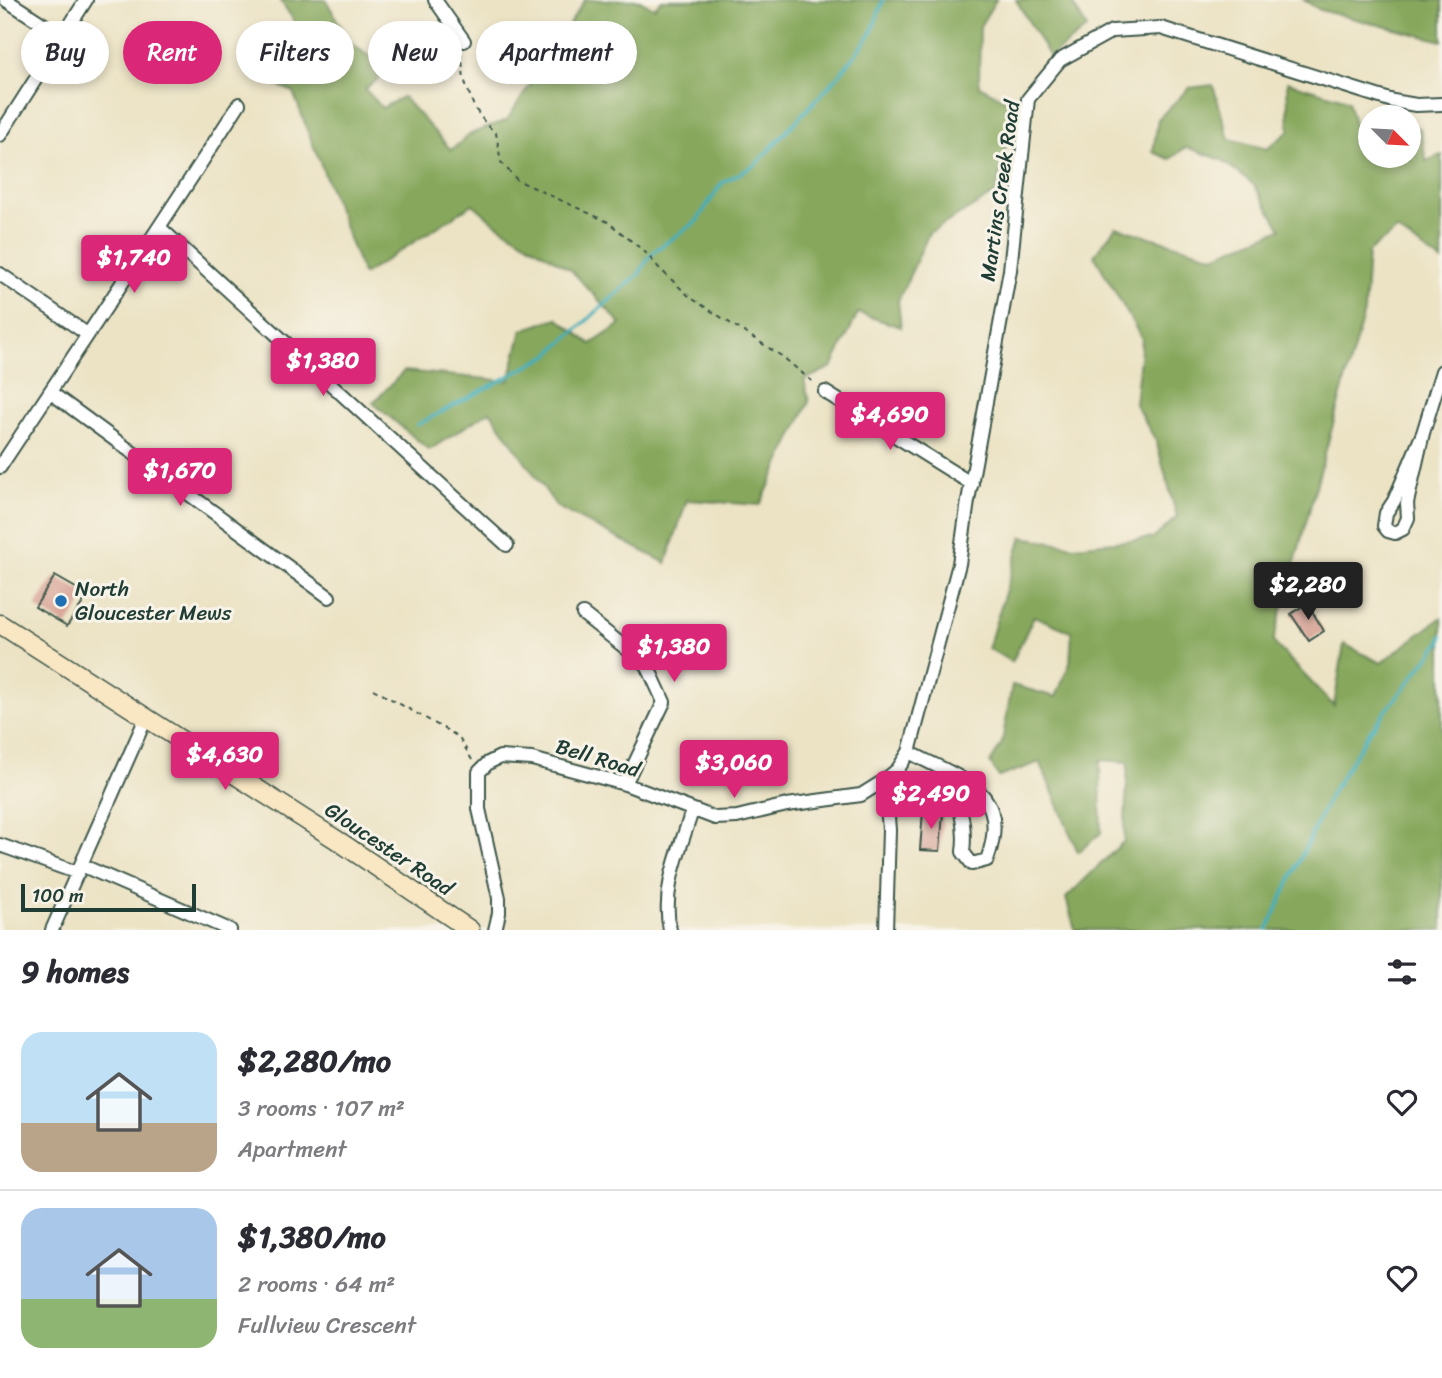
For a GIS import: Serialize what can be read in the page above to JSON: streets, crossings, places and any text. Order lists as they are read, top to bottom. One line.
{"streets":{"main road":["Gloucester Road"],"street":["Martins Creek Road","Bell Road"]},"crossings":[["Martins Creek Road","Bell Road"]],"places":["North Gloucester Mews"],"scale_bar":"100 m","north":"bottom right","page":{"chip":["Buy","Rent","Filters","New","Apartment"],"price":["$1,740","$1,380","$4,690","$1,670","$2,280","$1,380","$4,630","$3,060","$2,490"],"scale":"100 m","heading":"9 homes","list":[{"name":"$2,280/mo","note":"3 rooms · 107 m² · Apartment"},{"name":"$1,380/mo","note":"2 rooms · 64 m² · Fullview Crescent"}]}}
